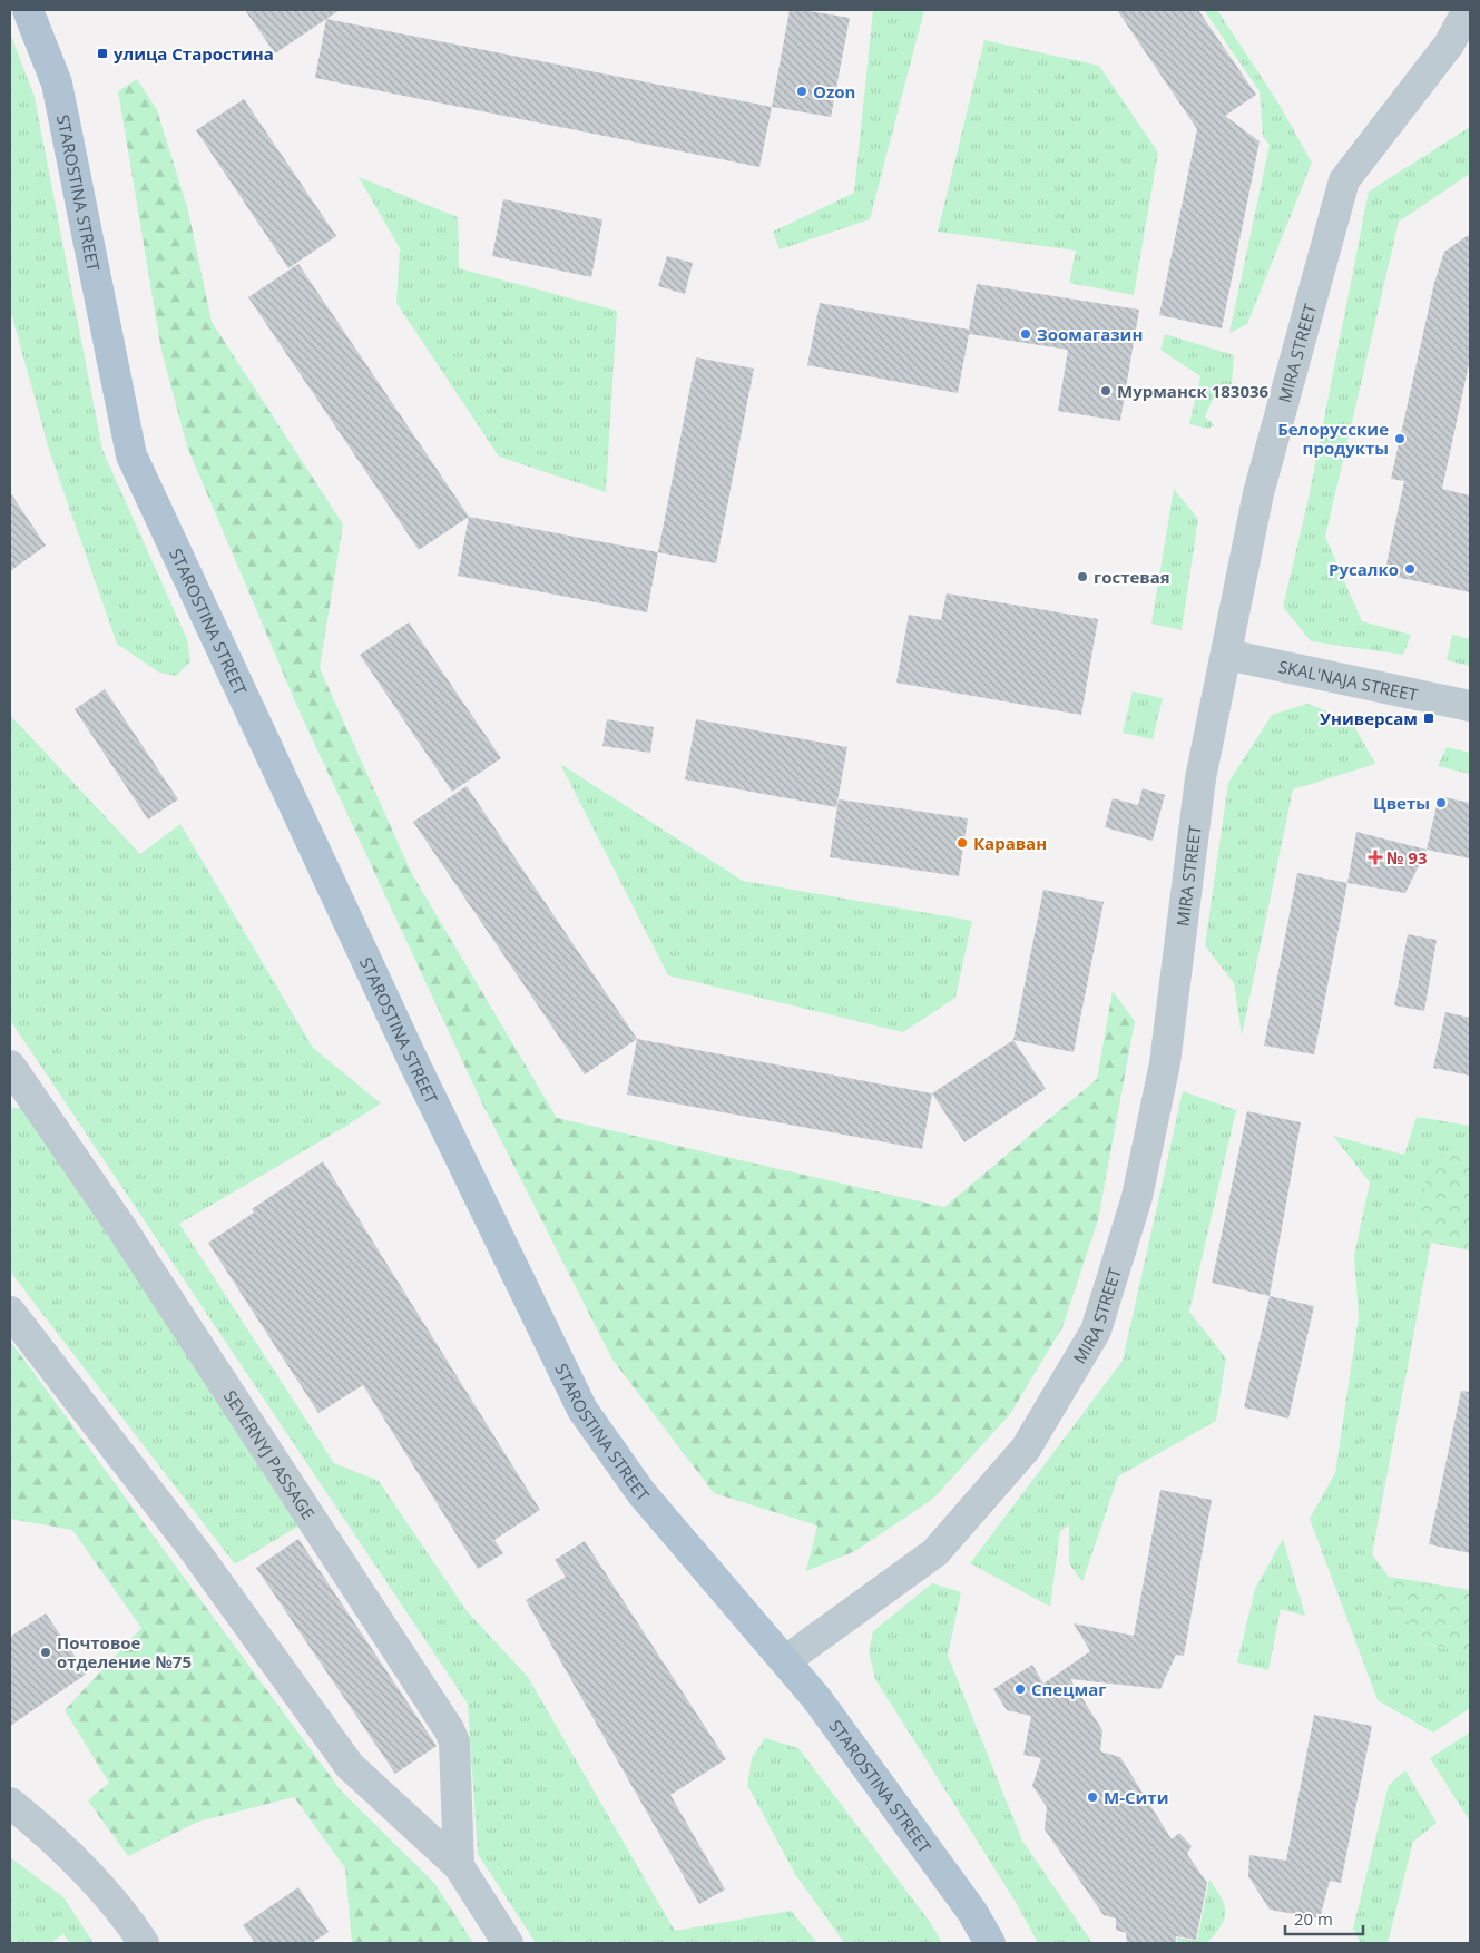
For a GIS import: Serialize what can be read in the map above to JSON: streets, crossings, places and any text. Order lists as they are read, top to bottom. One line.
{"streets":{"main road":["STAROSTINA STREET"],"street":["MIRA STREET","SKAL'NAJA STREET","SEVERNYJ PASSAGE"]},"crossings":[["STAROSTINA STREET","MIRA STREET"],["MIRA STREET","SKAL'NAJA STREET"]],"places":{"transit":["улица Старостина","Универсам"],"other":["Ozon","Зоомагазин","Мурманск 183036","Белорусские продукты","Русалко","гостевая","Цветы","Караван","Почтовое отделение №75","Спецмаг","М-Сити"],"health":["№ 93"]},"scale_bar":"20 m"}
